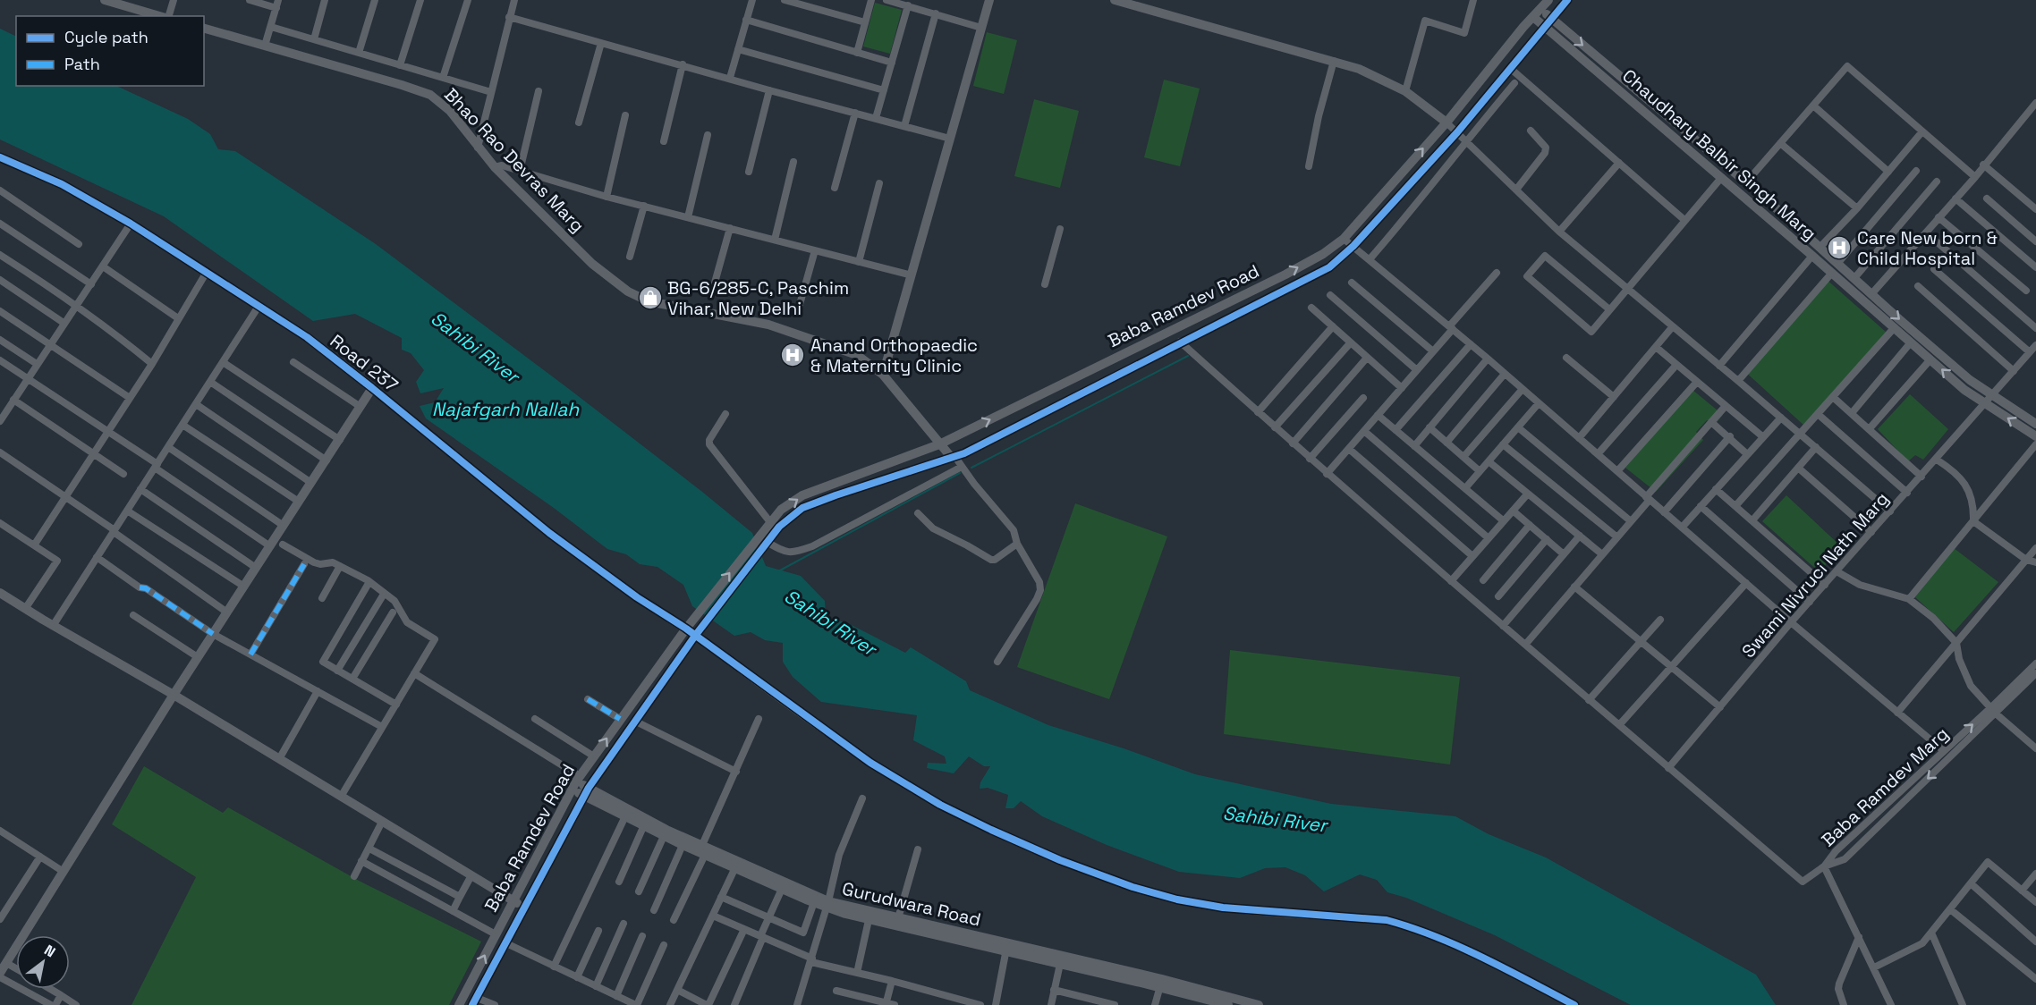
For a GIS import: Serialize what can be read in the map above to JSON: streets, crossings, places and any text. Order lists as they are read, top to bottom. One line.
{"streets":{"street":["Chaudhary Balbir Singh Marg","Bhao Rao Devras Marg","Baba Ramdev Road","Road 237","Swami Nivruci Nath Marg","Baba Ramdev Marg","Gurudwara Road"]},"crossings":[["Chaudhary Balbir Singh Marg","Baba Ramdev Road"],["Chaudhary Balbir Singh Marg","Swami Nivruci Nath Marg"],["Bhao Rao Devras Marg","Baba Ramdev Road"],["Baba Ramdev Road","Road 237"],["Baba Ramdev Road","Gurudwara Road"]],"water":["Sahibi River","Najafgarh Nallah"],"places":{"hospital":["Care New born & Child Hospital","Anand Orthopaedic & Maternity Clinic"],"shop":["BG-6/285-C, Paschim Vihar, New Delhi"]},"legend":["Cycle path","Path"],"north":"top right"}
